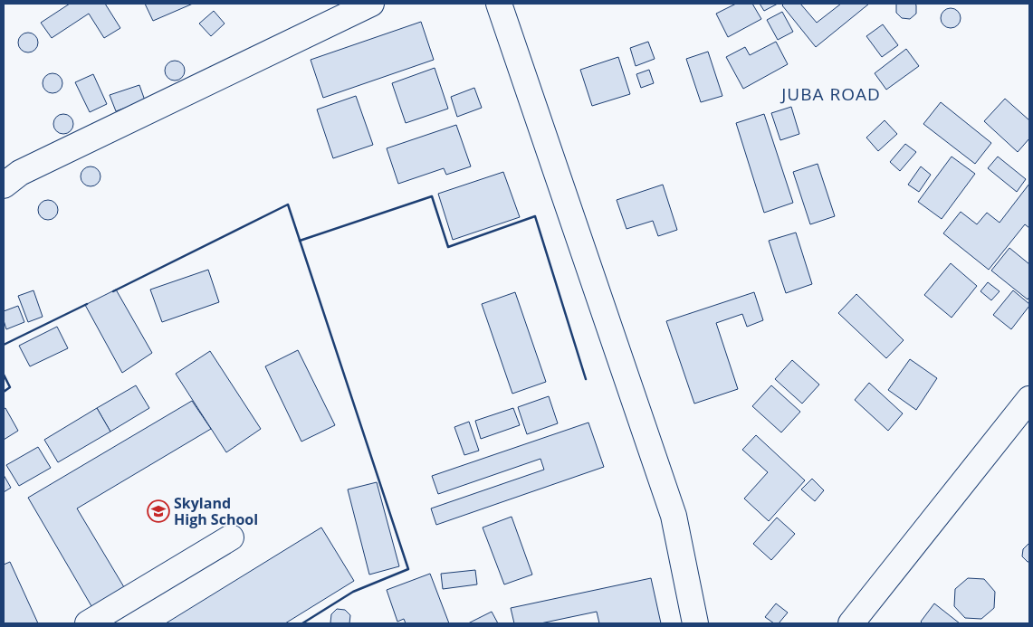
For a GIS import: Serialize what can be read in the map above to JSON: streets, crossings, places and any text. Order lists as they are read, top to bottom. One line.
{"districts":["JUBA ROAD"],"places":{"school or university":["Skyland High School"]}}
